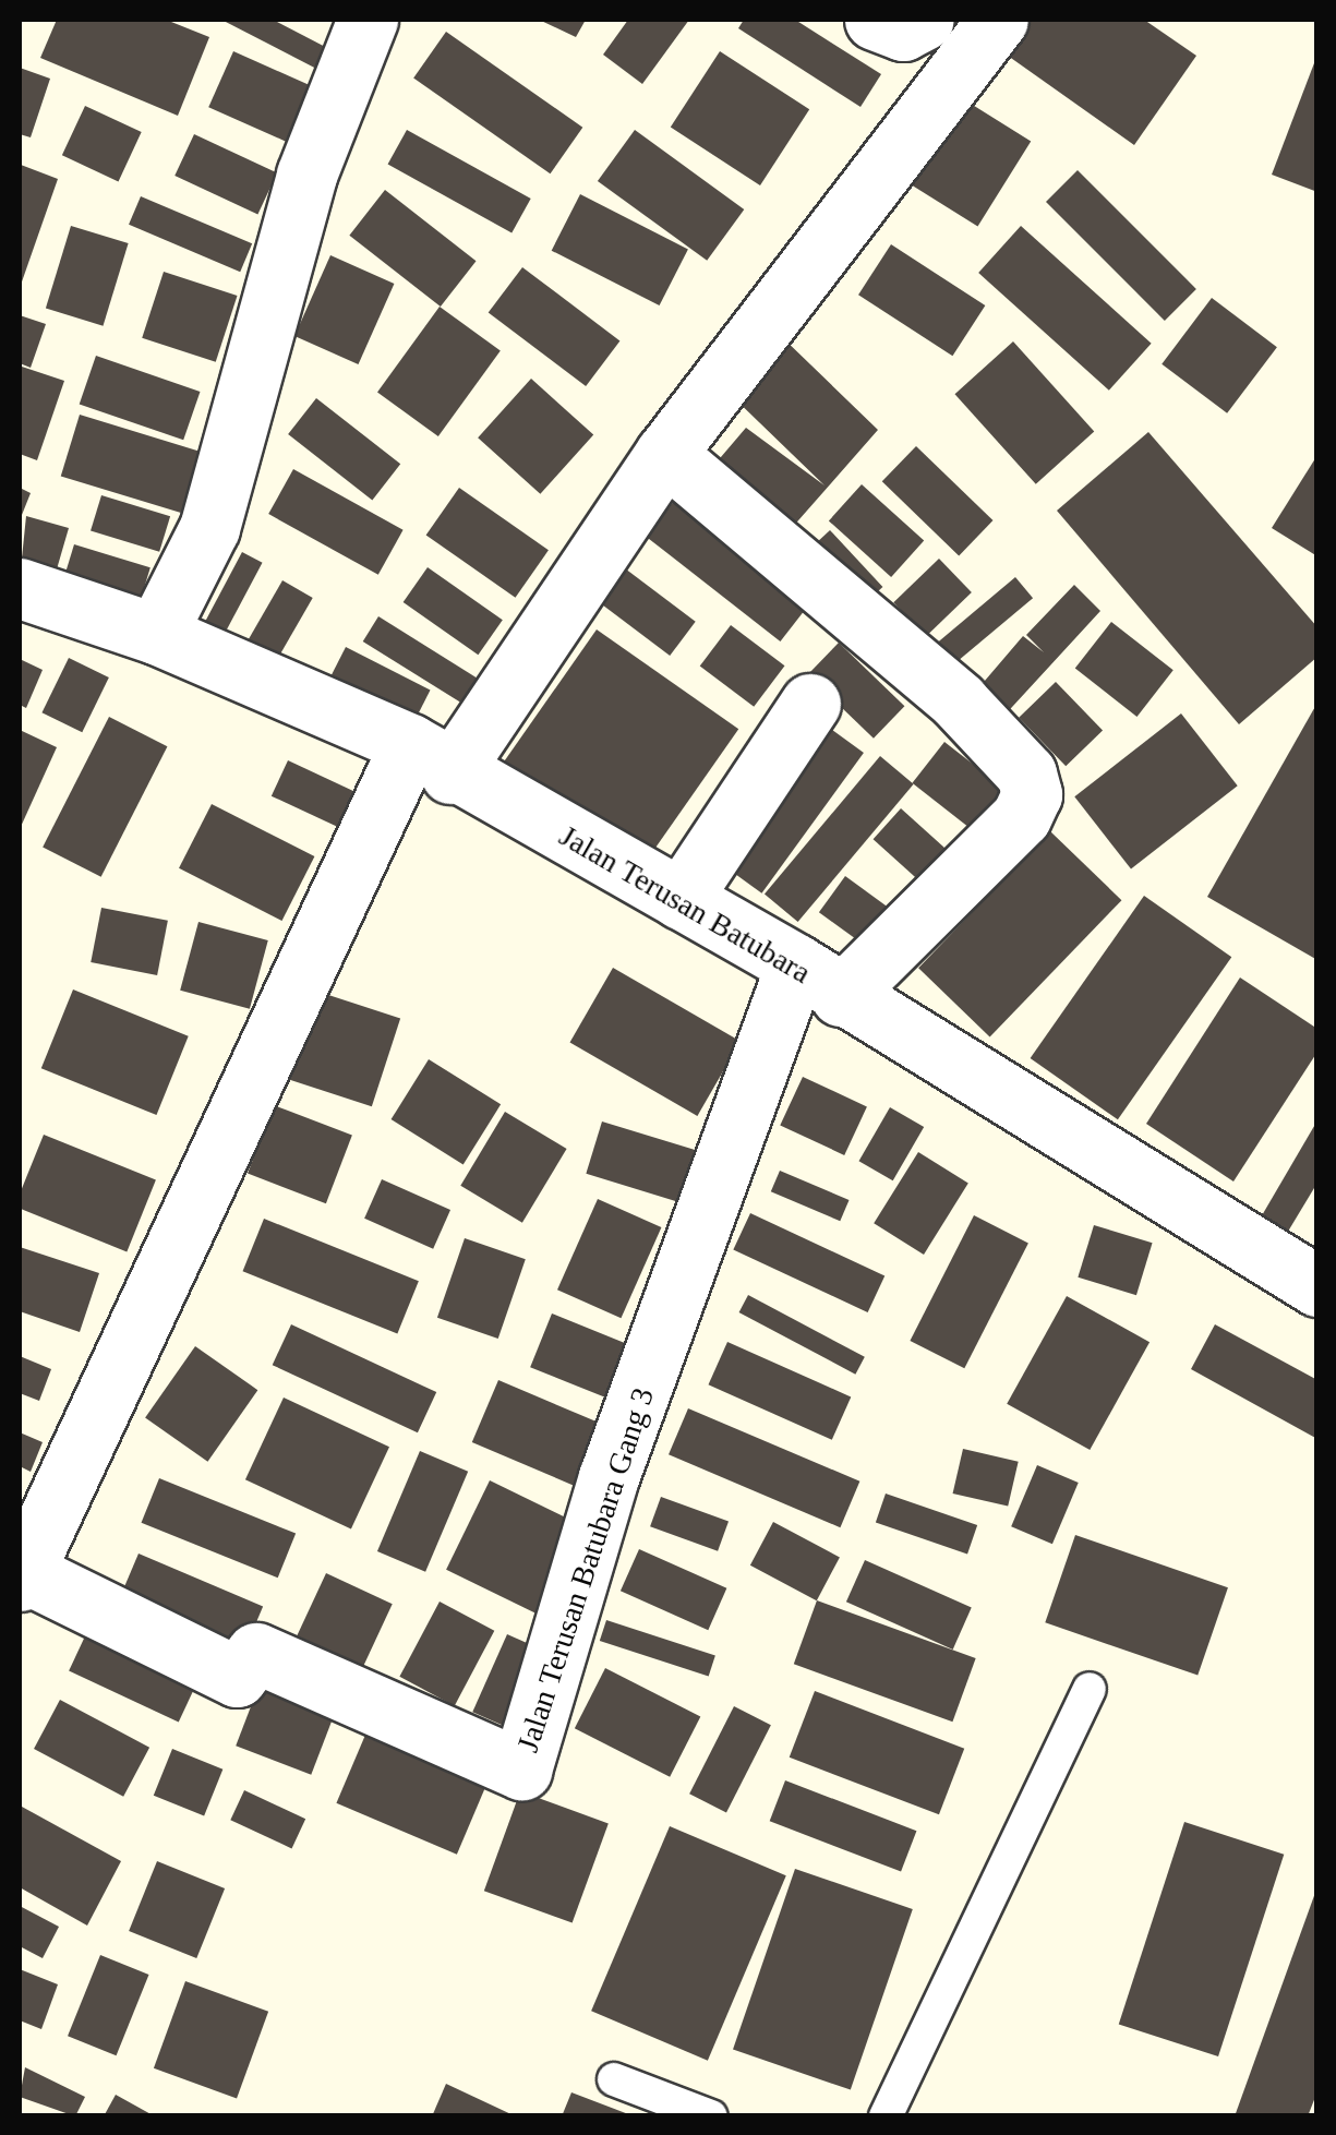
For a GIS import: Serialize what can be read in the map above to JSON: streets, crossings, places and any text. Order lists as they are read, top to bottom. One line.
{"streets":{"street":["Jalan Terusan Batubara","Jalan Terusan Batubara Gang 3"]},"crossings":[["Jalan Terusan Batubara","Jalan Terusan Batubara Gang 3"]]}
